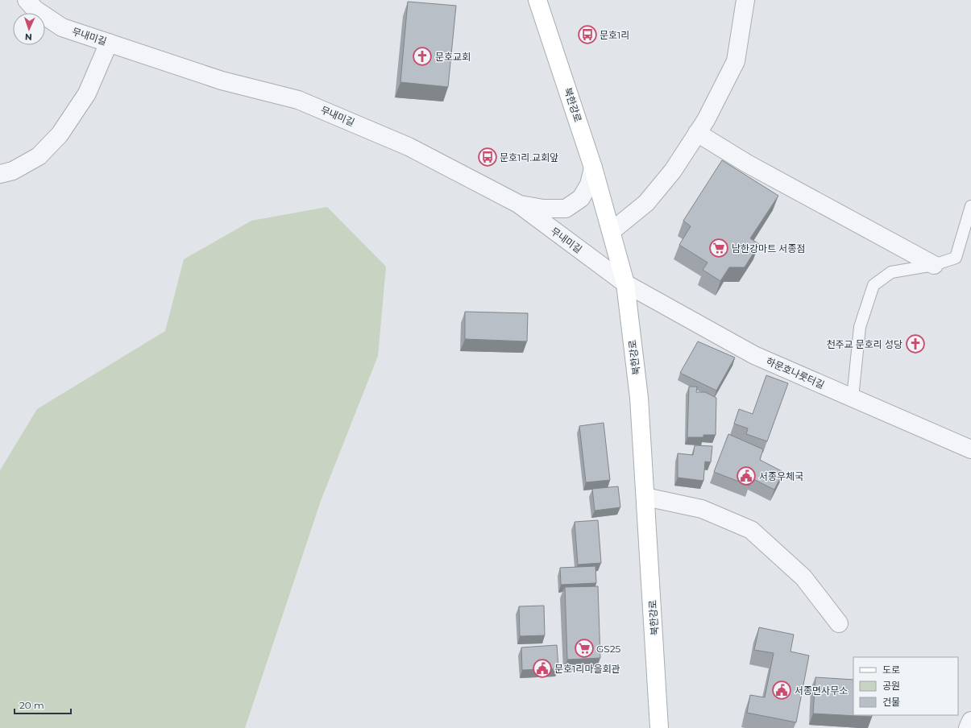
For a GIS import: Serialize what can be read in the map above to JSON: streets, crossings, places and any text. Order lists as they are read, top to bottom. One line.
{"streets":{"main road":["북한강로"],"street":["무내미길","하문호나룻터길"]},"crossings":[["무내미길","북한강로"],["무내미길","하문호나룻터길"],["북한강로","하문호나룻터길"]],"places":{"bus stop":["문호1리","문호1리.교회앞"],"church":["문호교회","천주교 문호리 성당"],"supermarket":["남한강마트 서종점","GS25"],"public building":["서종우체국","문호1리마을회관","서종면사무소"]},"legend":["도로","공원","건물"],"scale_bar":"20 m","north":"bottom"}
